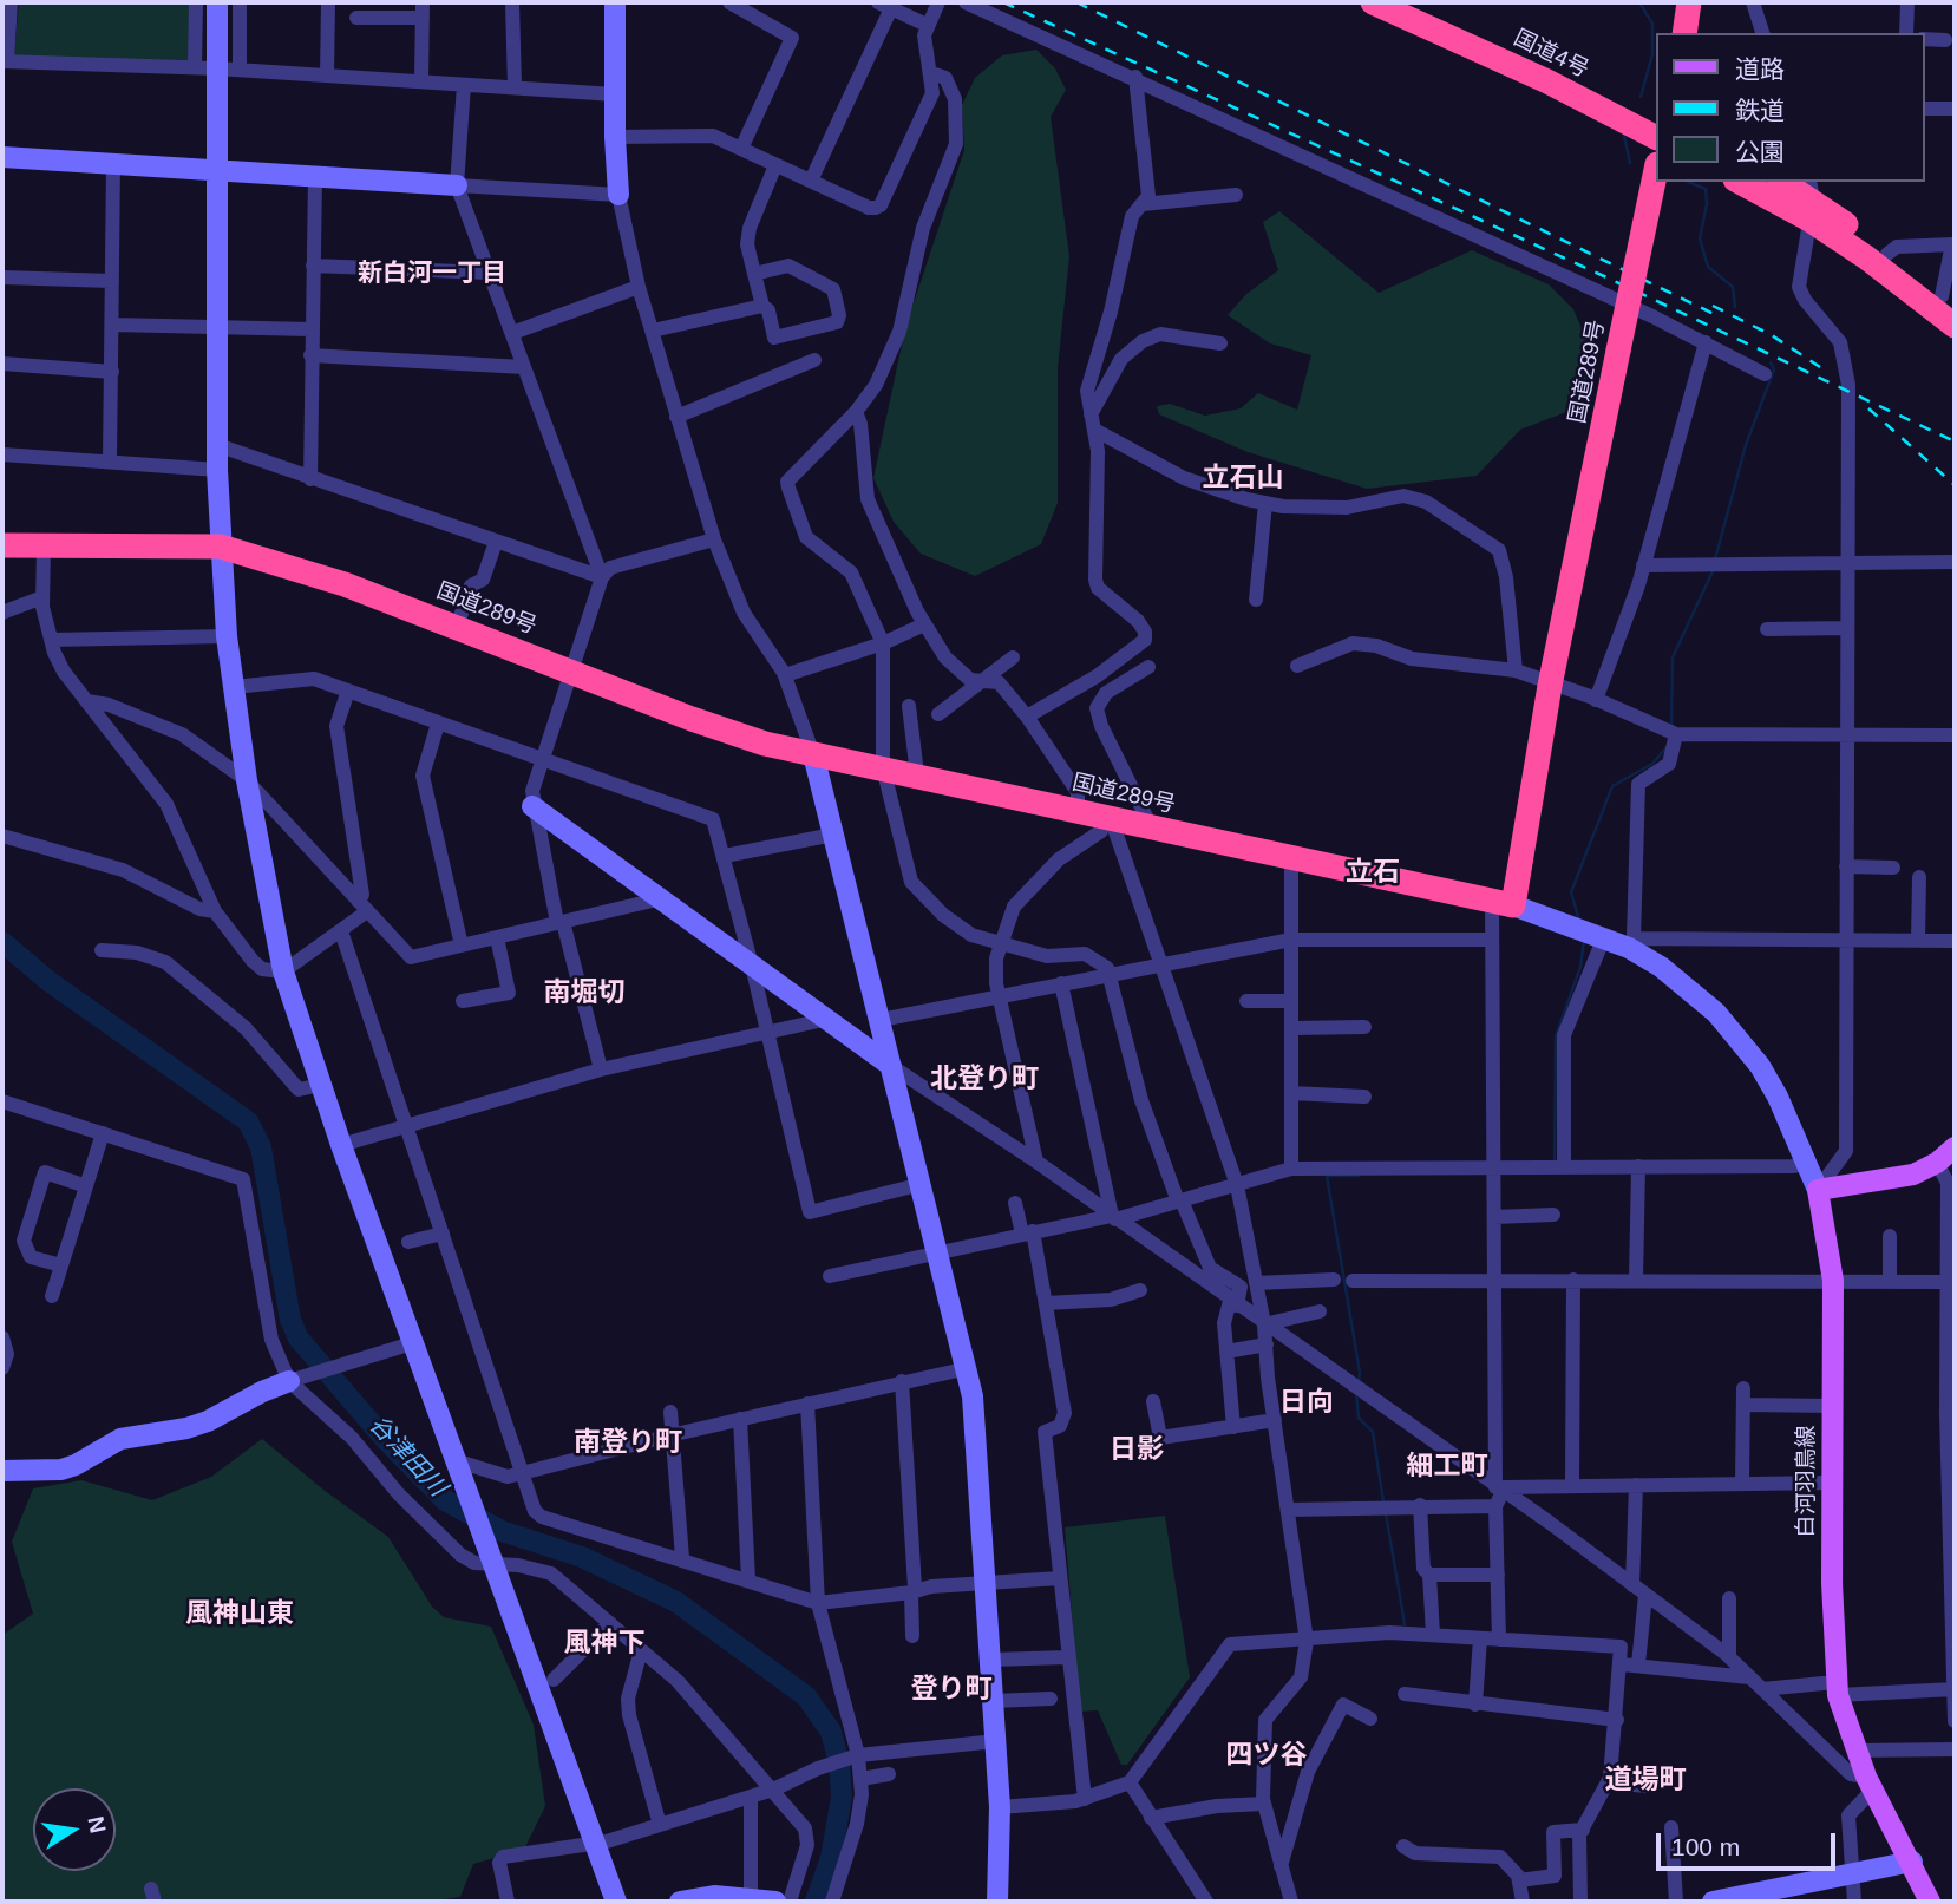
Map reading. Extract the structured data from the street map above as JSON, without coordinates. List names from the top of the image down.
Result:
{
  "streets": {
    "highway": ["国道4号", "国道289号"],
    "main road": ["白河羽鳥線"]
  },
  "districts": [
    "新白河一丁目",
    "立石山",
    "立石",
    "南堀切",
    "北登り町",
    "日向",
    "南登り町",
    "日影",
    "細工町",
    "風神山東",
    "風神下",
    "登り町",
    "四ツ谷",
    "道場町"
  ],
  "water": ["谷津田川"],
  "legend": ["道路", "鉄道", "公園"],
  "scale_bar": "100 m",
  "north": "right"
}
